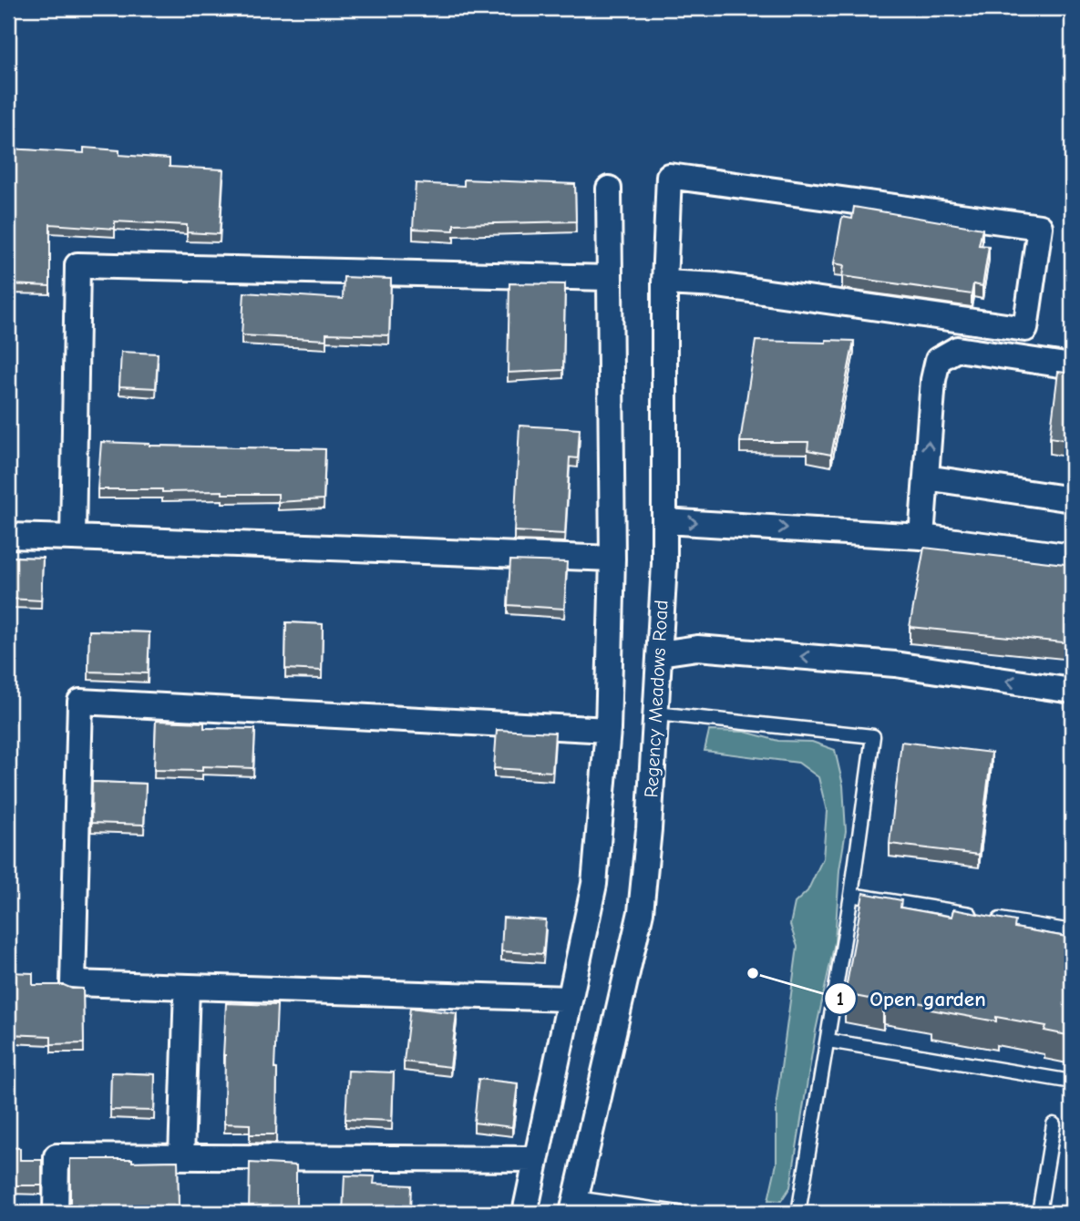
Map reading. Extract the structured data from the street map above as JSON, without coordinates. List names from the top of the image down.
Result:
{
  "streets": {
    "street": ["Regency Meadows Road"]
  },
  "places": ["Open garden"]
}
